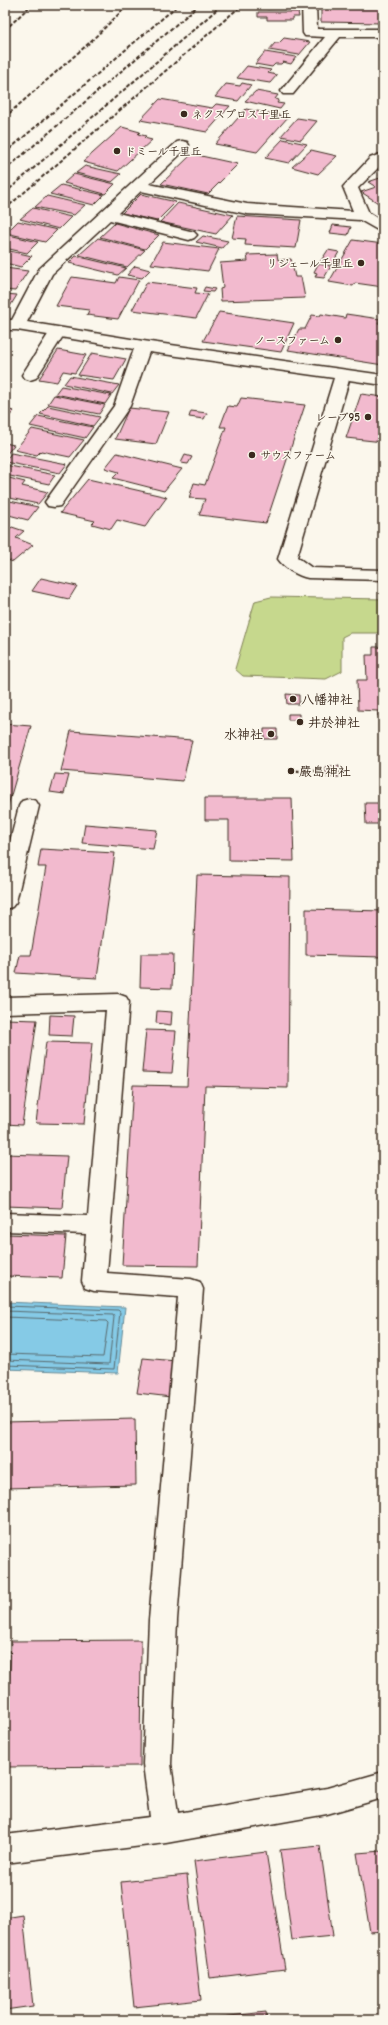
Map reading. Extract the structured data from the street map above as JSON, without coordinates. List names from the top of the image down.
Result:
{
  "places": [
    "ネクスプロス千里丘",
    "ドミール千里丘",
    "リジェール千里丘",
    "ノースファーム",
    "レーブ95",
    "サウスファーム",
    "八幡神社",
    "井於神社",
    "水神社",
    "嚴島神社"
  ]
}
